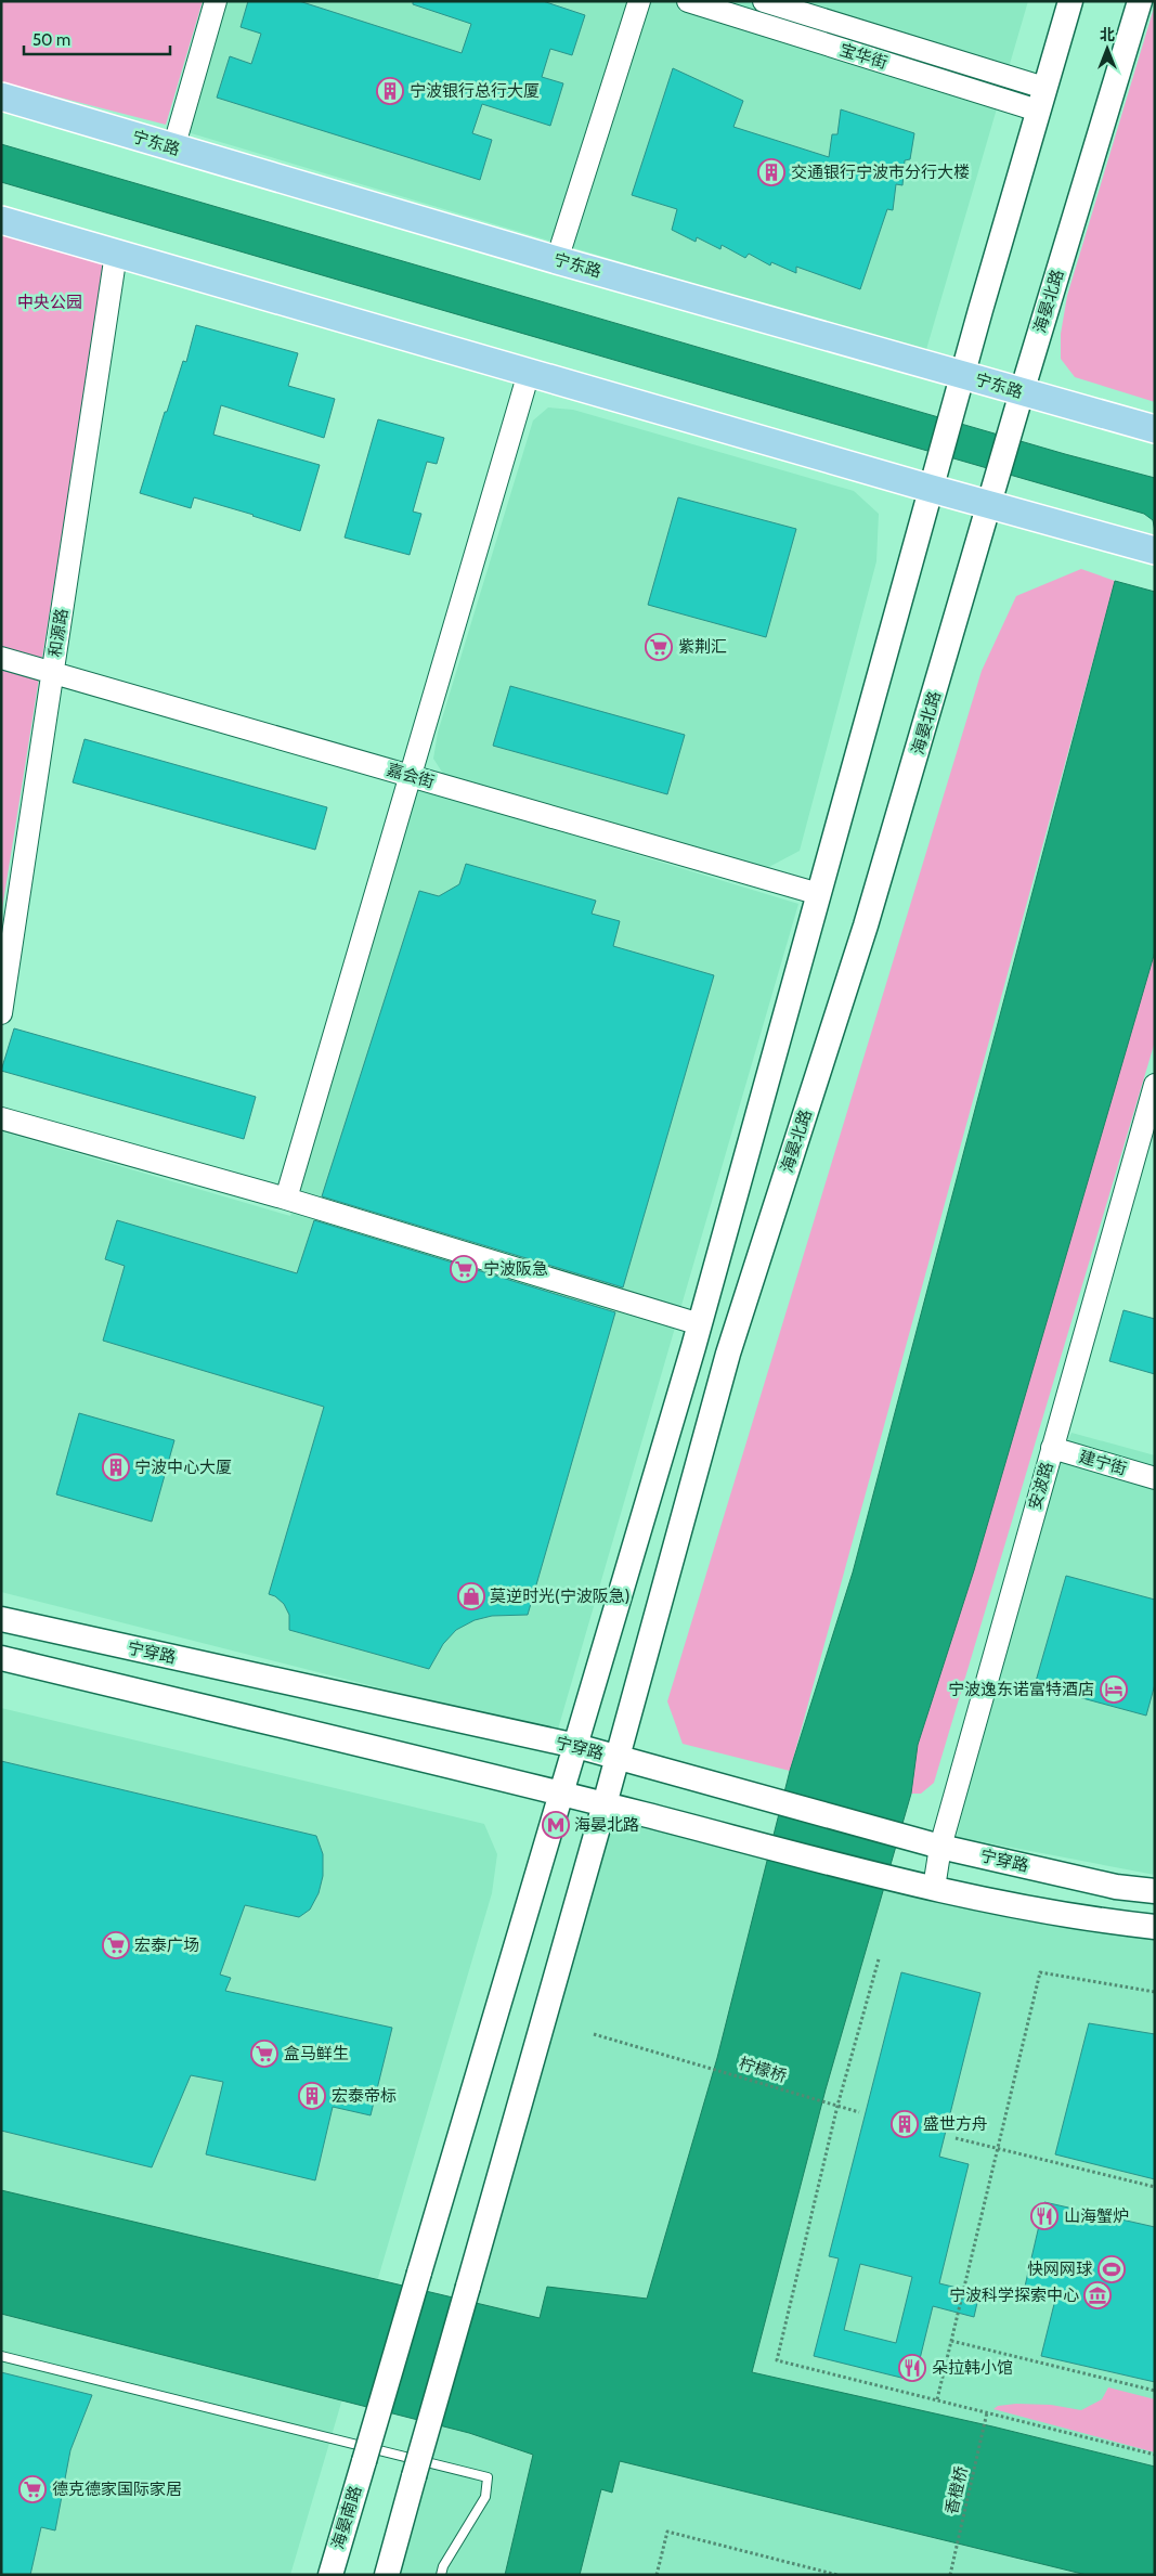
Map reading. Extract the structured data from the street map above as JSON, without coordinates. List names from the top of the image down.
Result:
{
  "streets": {
    "main road": [
      "宁东路",
      "海晏北路",
      "宁穿路",
      "海晏南路"
    ],
    "street": [
      "宝华街",
      "和源路",
      "嘉会街",
      "建宁街",
      "安波路"
    ],
    "path": ["柠檬桥", "香橙桥"]
  },
  "crossings": [
    ["宁东路", "海晏北路"],
    ["海晏北路", "宁穿路"],
    ["和源路", "嘉会街"],
    ["建宁街", "安波路"],
    ["安波路", "宁穿路"]
  ],
  "parks": ["中央公园"],
  "places": {
    "building": [
      "宁波银行总行大厦",
      "交通银行宁波市分行大楼",
      "宁波中心大厦",
      "宏泰帝标",
      "盛世方舟"
    ],
    "supermarket": [
      "紫荆汇",
      "宁波阪急",
      "宏泰广场",
      "盒马鲜生",
      "德克德家国际家居"
    ],
    "shop": ["莫逆时光(宁波阪急)"],
    "hotel": ["宁波逸东诺富特酒店"],
    "metro station": ["海晏北路"],
    "restaurant": ["山海蟹炉", "朵拉韩小馆"],
    "sports": ["快网网球"],
    "museum": ["宁波科学探索中心"]
  },
  "scale_bar": "50 m",
  "north": "top"
}
